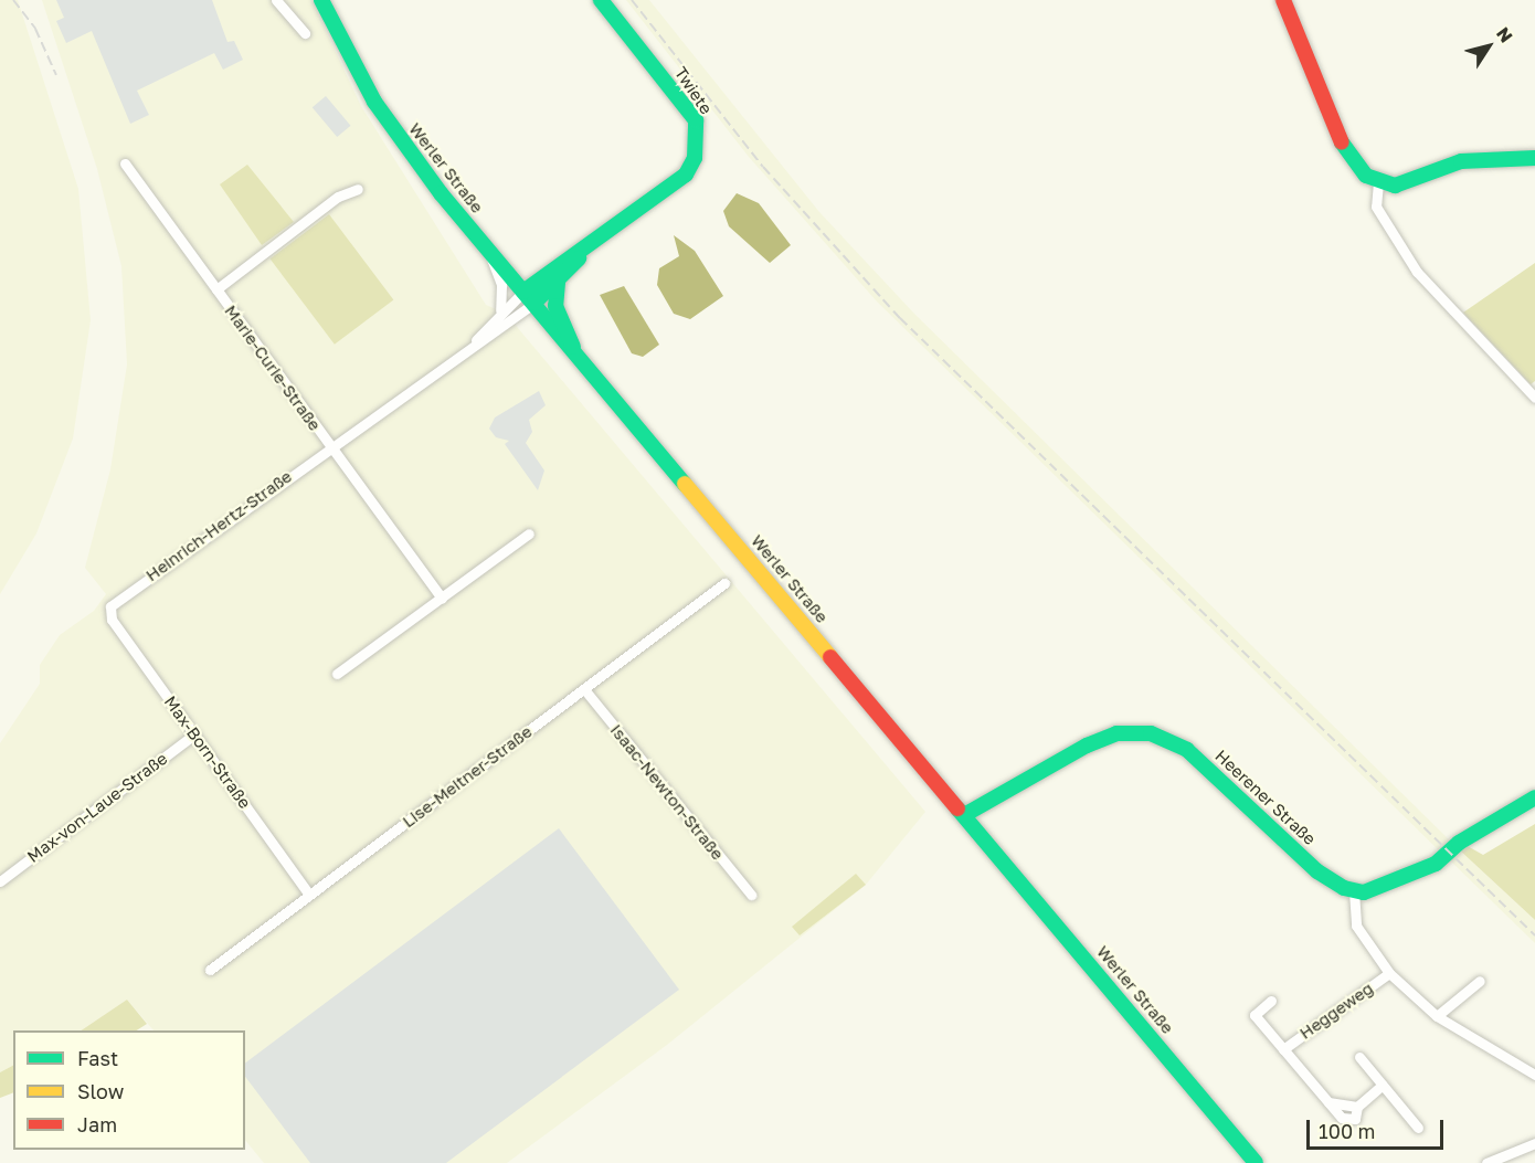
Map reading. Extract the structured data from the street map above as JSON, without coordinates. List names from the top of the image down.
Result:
{
  "streets": {
    "street": [
      "Twiete",
      "Werler Straße",
      "Marie-Curie-Straße",
      "Heinrich-Hertz-Straße",
      "Max-Born-Straße",
      "Lise-Meitner-Straße",
      "Isaac-Newton-Straße",
      "Heerener Straße",
      "Max-von-Laue-Straße",
      "Heggeweg"
    ]
  },
  "crossings": [
    ["Twiete", "Werler Straße"],
    ["Twiete", "Heinrich-Hertz-Straße"],
    ["Werler Straße", "Heinrich-Hertz-Straße"],
    ["Werler Straße", "Heerener Straße"],
    ["Marie-Curie-Straße", "Heinrich-Hertz-Straße"],
    ["Heinrich-Hertz-Straße", "Max-Born-Straße"],
    ["Max-Born-Straße", "Lise-Meitner-Straße"],
    ["Max-Born-Straße", "Max-von-Laue-Straße"],
    ["Lise-Meitner-Straße", "Isaac-Newton-Straße"]
  ],
  "legend": ["Fast", "Slow", "Jam"],
  "scale_bar": "100 m",
  "north": "top right"
}
